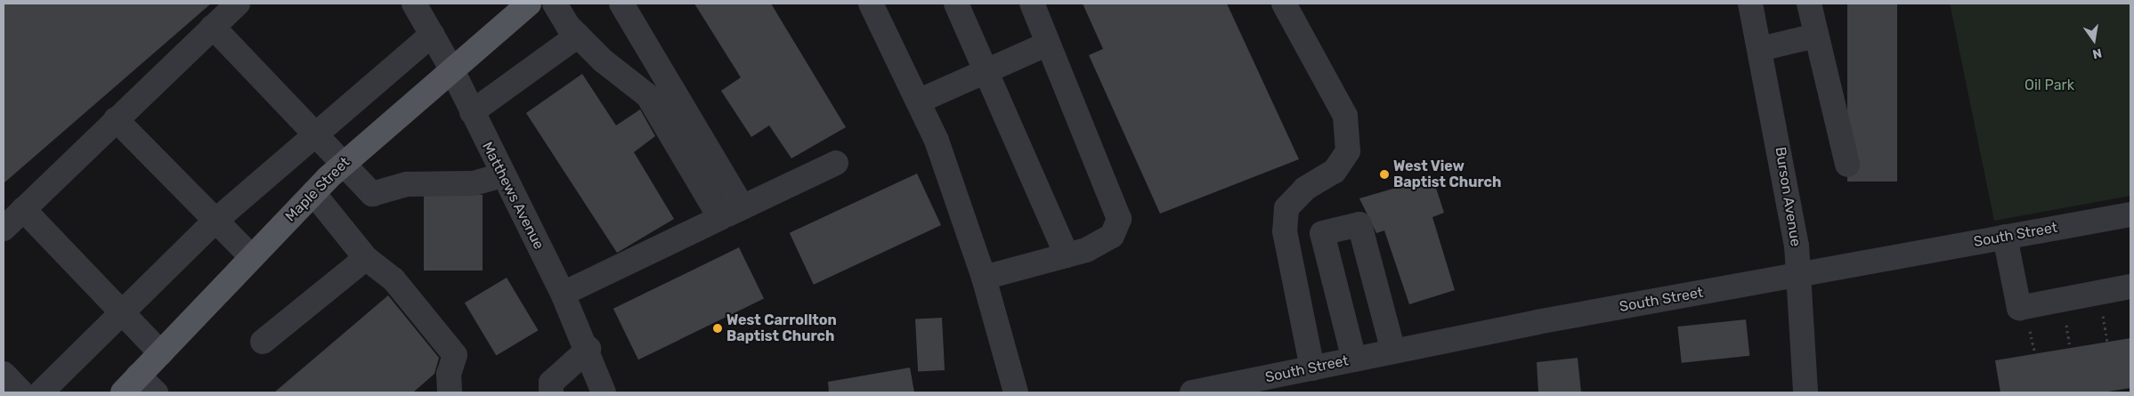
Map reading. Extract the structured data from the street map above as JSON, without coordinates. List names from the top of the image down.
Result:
{
  "streets": {
    "main road": ["Maple Street"],
    "street": ["Matthews Avenue", "Burson Avenue", "South Street"]
  },
  "crossings": [
    ["Maple Street", "Matthews Avenue"],
    ["Burson Avenue", "South Street"]
  ],
  "parks": ["Oil Park"],
  "places": ["West View Baptist Church", "West Carrollton Baptist Church"],
  "north": "bottom"
}
